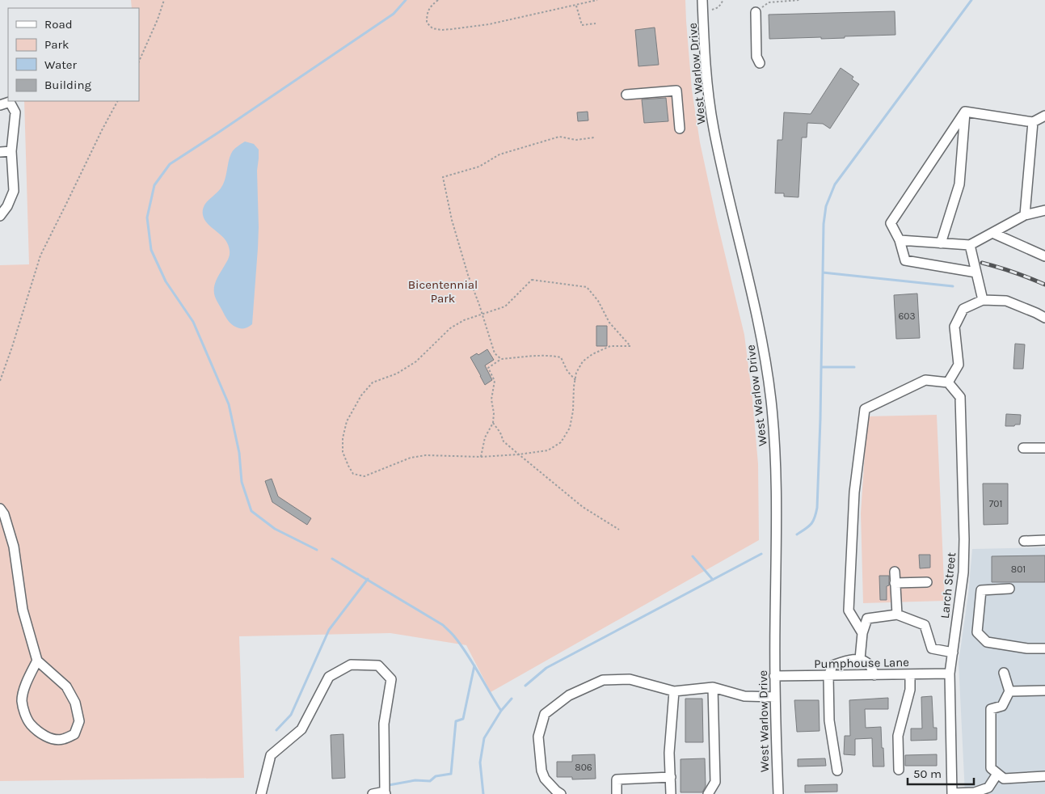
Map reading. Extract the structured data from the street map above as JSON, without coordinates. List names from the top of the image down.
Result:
{
  "streets": {
    "street": ["West Warlow Drive", "Larch Street", "Pumphouse Lane"]
  },
  "crossings": [
    ["West Warlow Drive", "Pumphouse Lane"],
    ["Larch Street", "Pumphouse Lane"]
  ],
  "parks": ["Bicentennial Park"],
  "house_numbers": [
    "603",
    "701",
    "801",
    "806"
  ],
  "legend": [
    "Road",
    "Park",
    "Water",
    "Building"
  ],
  "scale_bar": "50 m"
}
